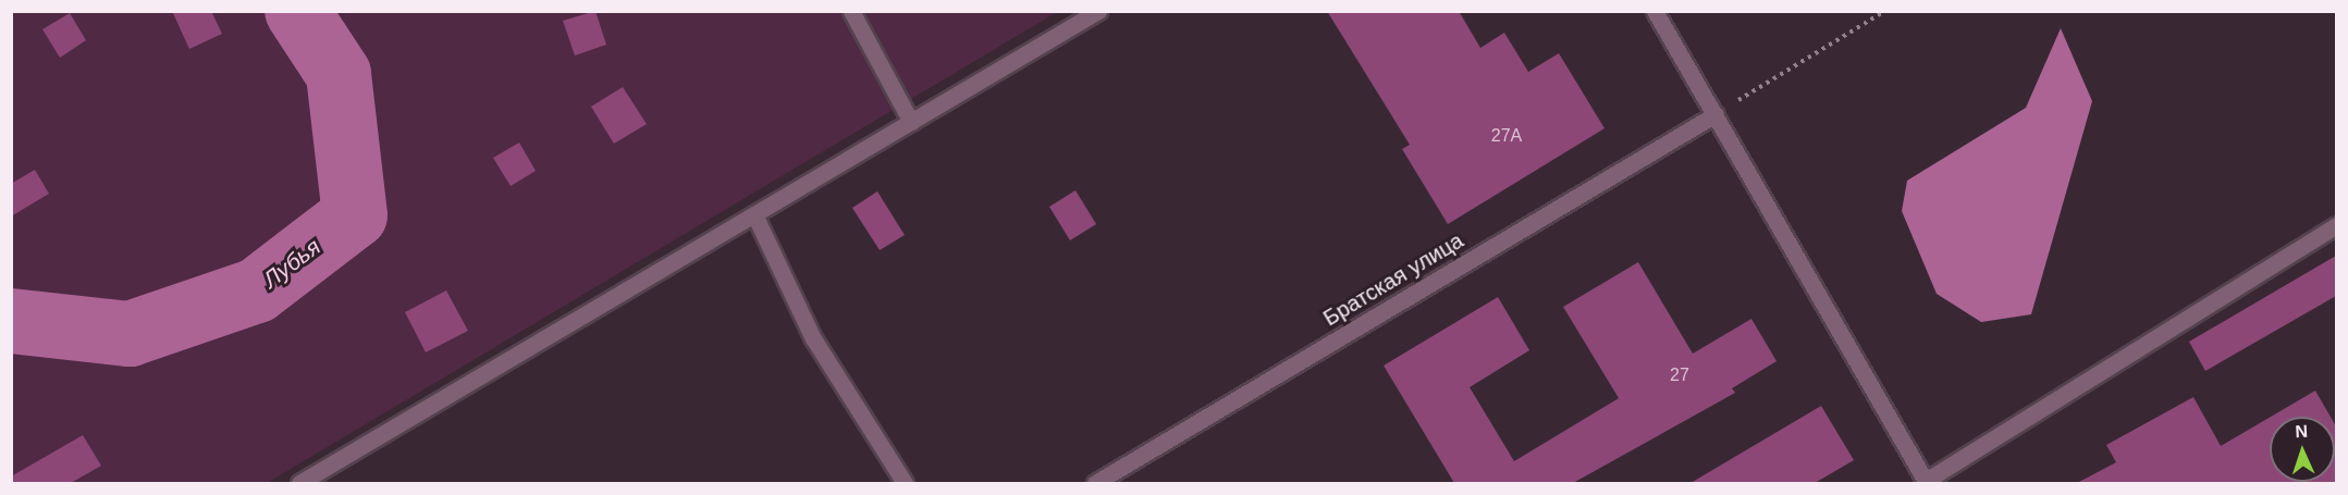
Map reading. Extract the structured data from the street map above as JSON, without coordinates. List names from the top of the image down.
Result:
{
  "streets": {
    "street": ["Братская улица"]
  },
  "water": ["Лубья"],
  "house_numbers": ["27А", "27"],
  "north": "top"
}
